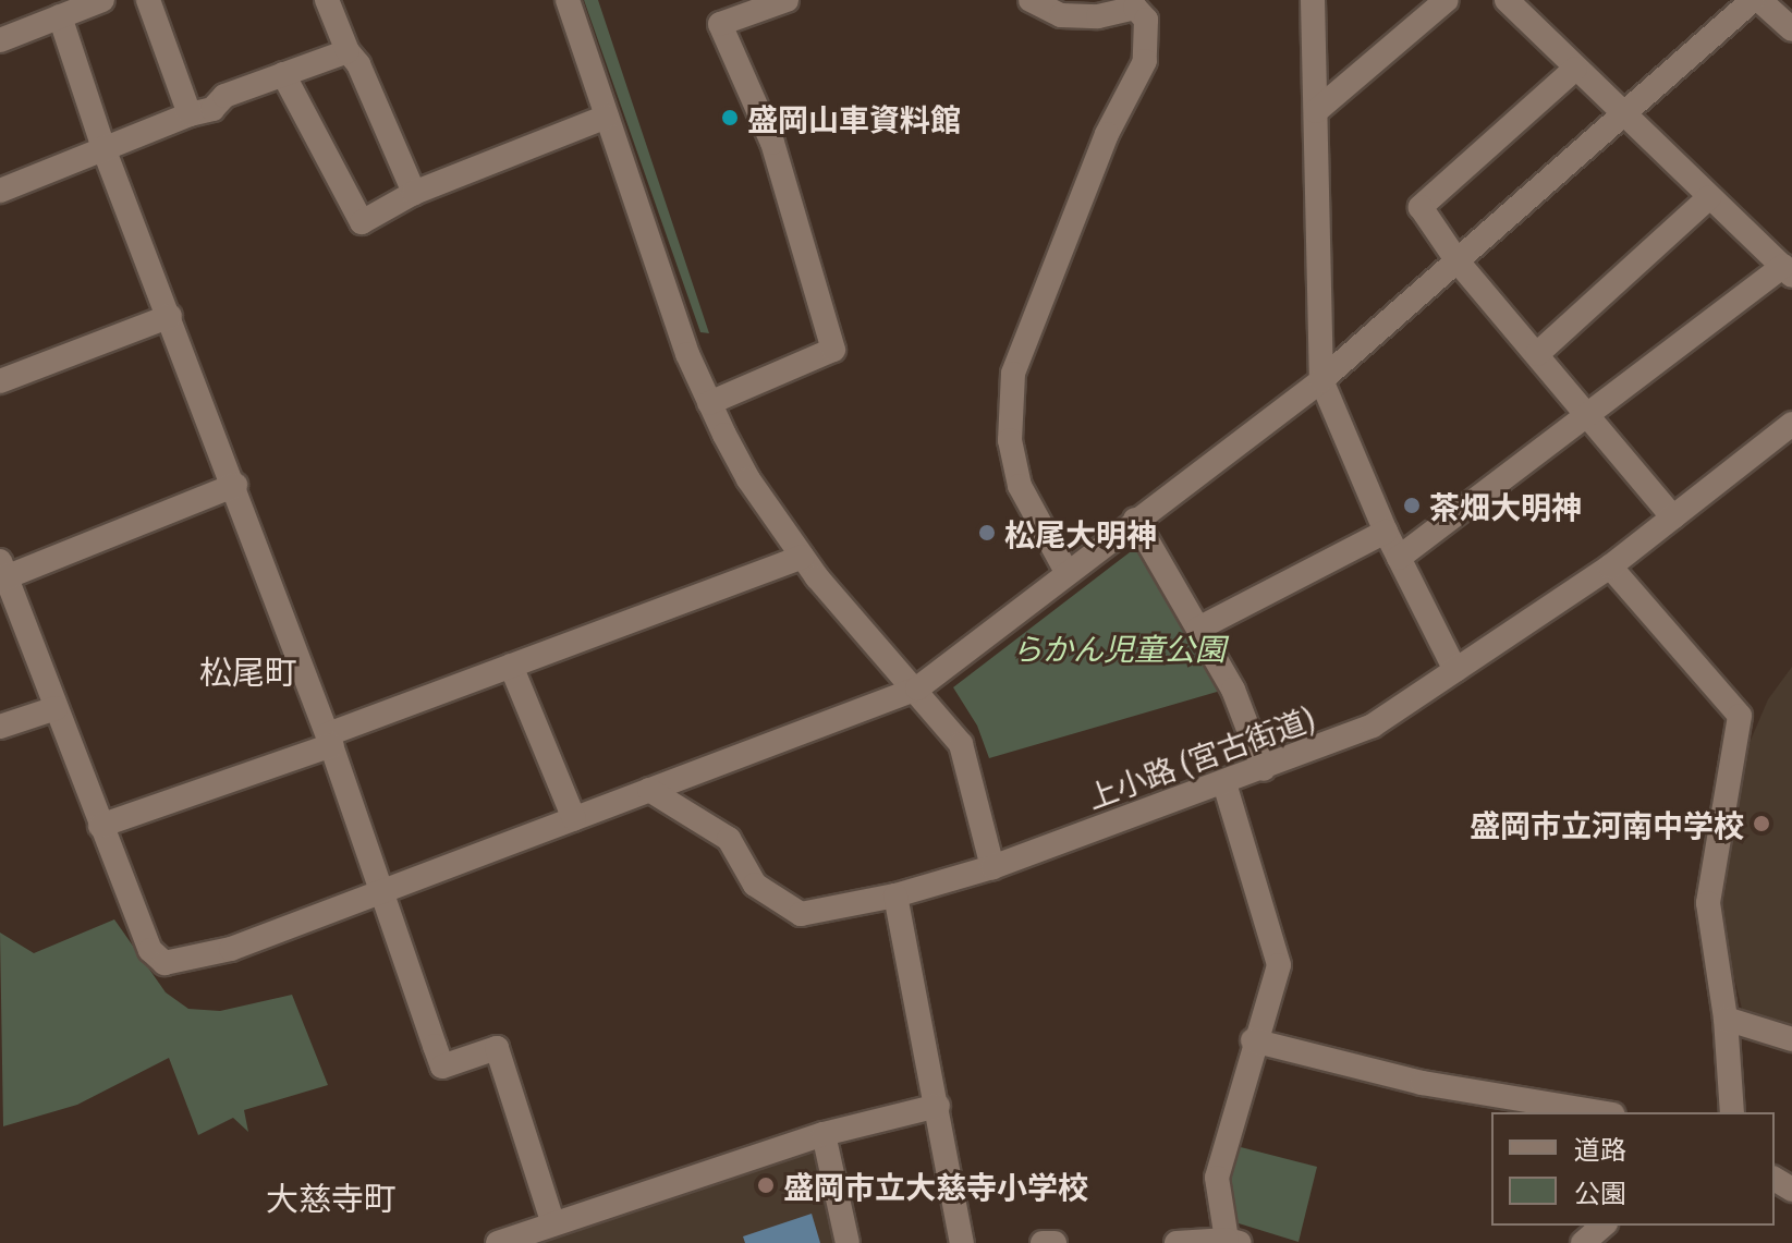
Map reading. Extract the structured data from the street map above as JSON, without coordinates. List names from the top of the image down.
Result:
{
  "streets": {
    "street": ["上小路 (宮古街道)"]
  },
  "districts": ["松尾町", "大慈寺町"],
  "parks": ["らかん児童公園"],
  "places": [
    "盛岡山車資料館",
    "茶畑大明神",
    "松尾大明神",
    "盛岡市立河南中学校",
    "盛岡市立大慈寺小学校"
  ],
  "legend": ["道路", "公園"]
}
